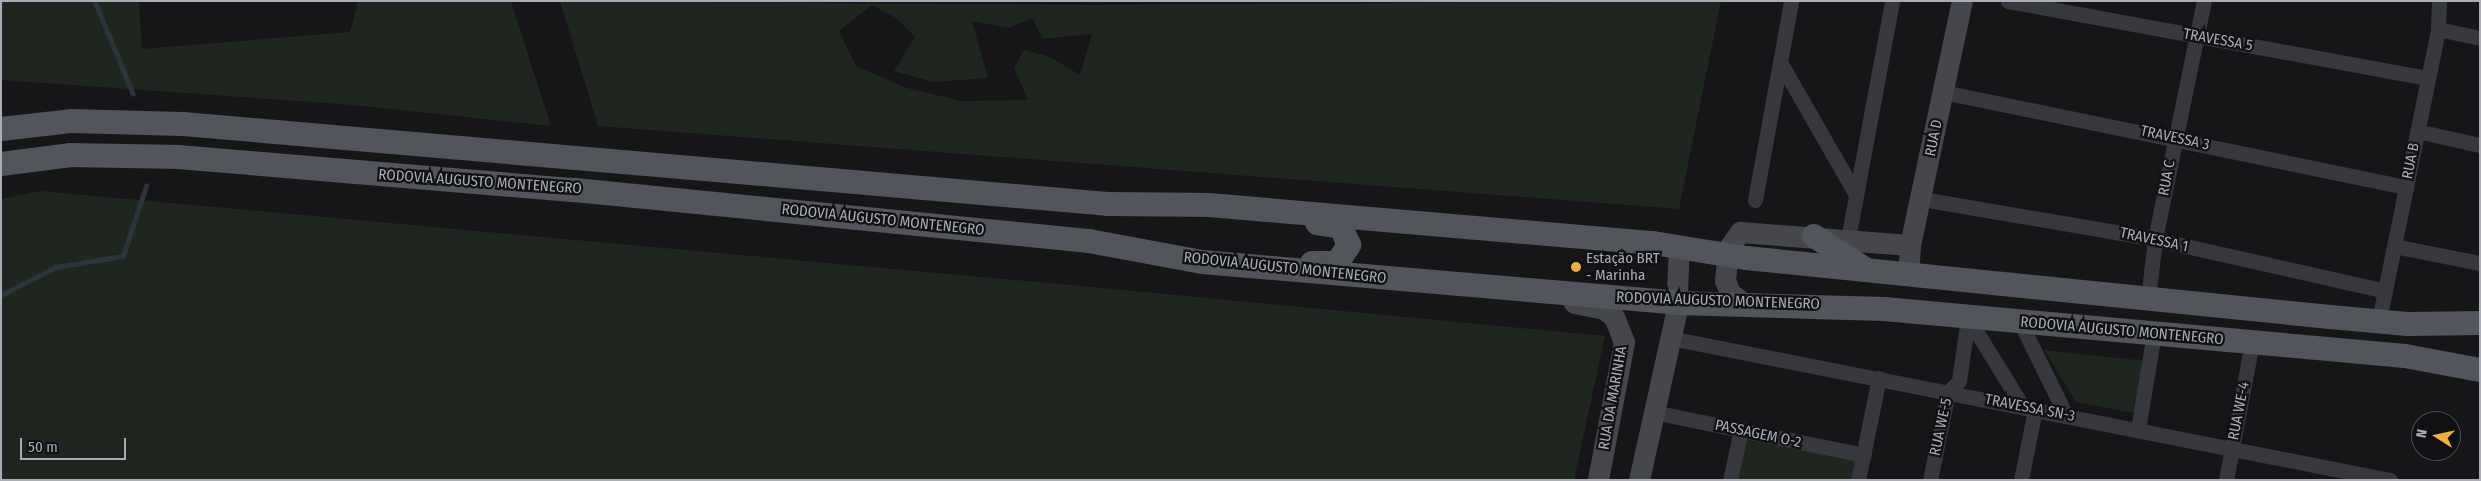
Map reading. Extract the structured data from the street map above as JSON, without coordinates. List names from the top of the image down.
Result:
{
  "streets": {
    "main road": ["RUA D", "RODOVIA AUGUSTO MONTENEGRO", "RUA DA MARINHA"],
    "street": [
      "TRAVESSA 5",
      "TRAVESSA 3",
      "RUA B",
      "RUA C",
      "TRAVESSA 1",
      "TRAVESSA SN-3",
      "RUA WE-4",
      "RUA WE-5",
      "PASSAGEM O-2"
    ]
  },
  "crossings": [
    ["TRAVESSA 5", "RUA B"],
    ["TRAVESSA 5", "RUA C"],
    ["RUA D", "TRAVESSA 3"],
    ["RUA D", "RODOVIA AUGUSTO MONTENEGRO"],
    ["RUA D", "TRAVESSA 1"],
    ["TRAVESSA 3", "RUA B"],
    ["TRAVESSA 3", "RUA C"],
    ["RUA B", "RODOVIA AUGUSTO MONTENEGRO"],
    ["RUA B", "TRAVESSA 1"],
    ["RUA C", "RODOVIA AUGUSTO MONTENEGRO"],
    ["RUA C", "TRAVESSA 1"],
    ["RODOVIA AUGUSTO MONTENEGRO", "RUA DA MARINHA"],
    ["RODOVIA AUGUSTO MONTENEGRO", "RUA WE-4"],
    ["RODOVIA AUGUSTO MONTENEGRO", "RUA WE-5"],
    ["TRAVESSA SN-3", "RUA WE-4"],
    ["TRAVESSA SN-3", "RUA WE-5"]
  ],
  "places": ["Estação BRT - Marinha"],
  "scale_bar": "50 m",
  "north": "left"
}
